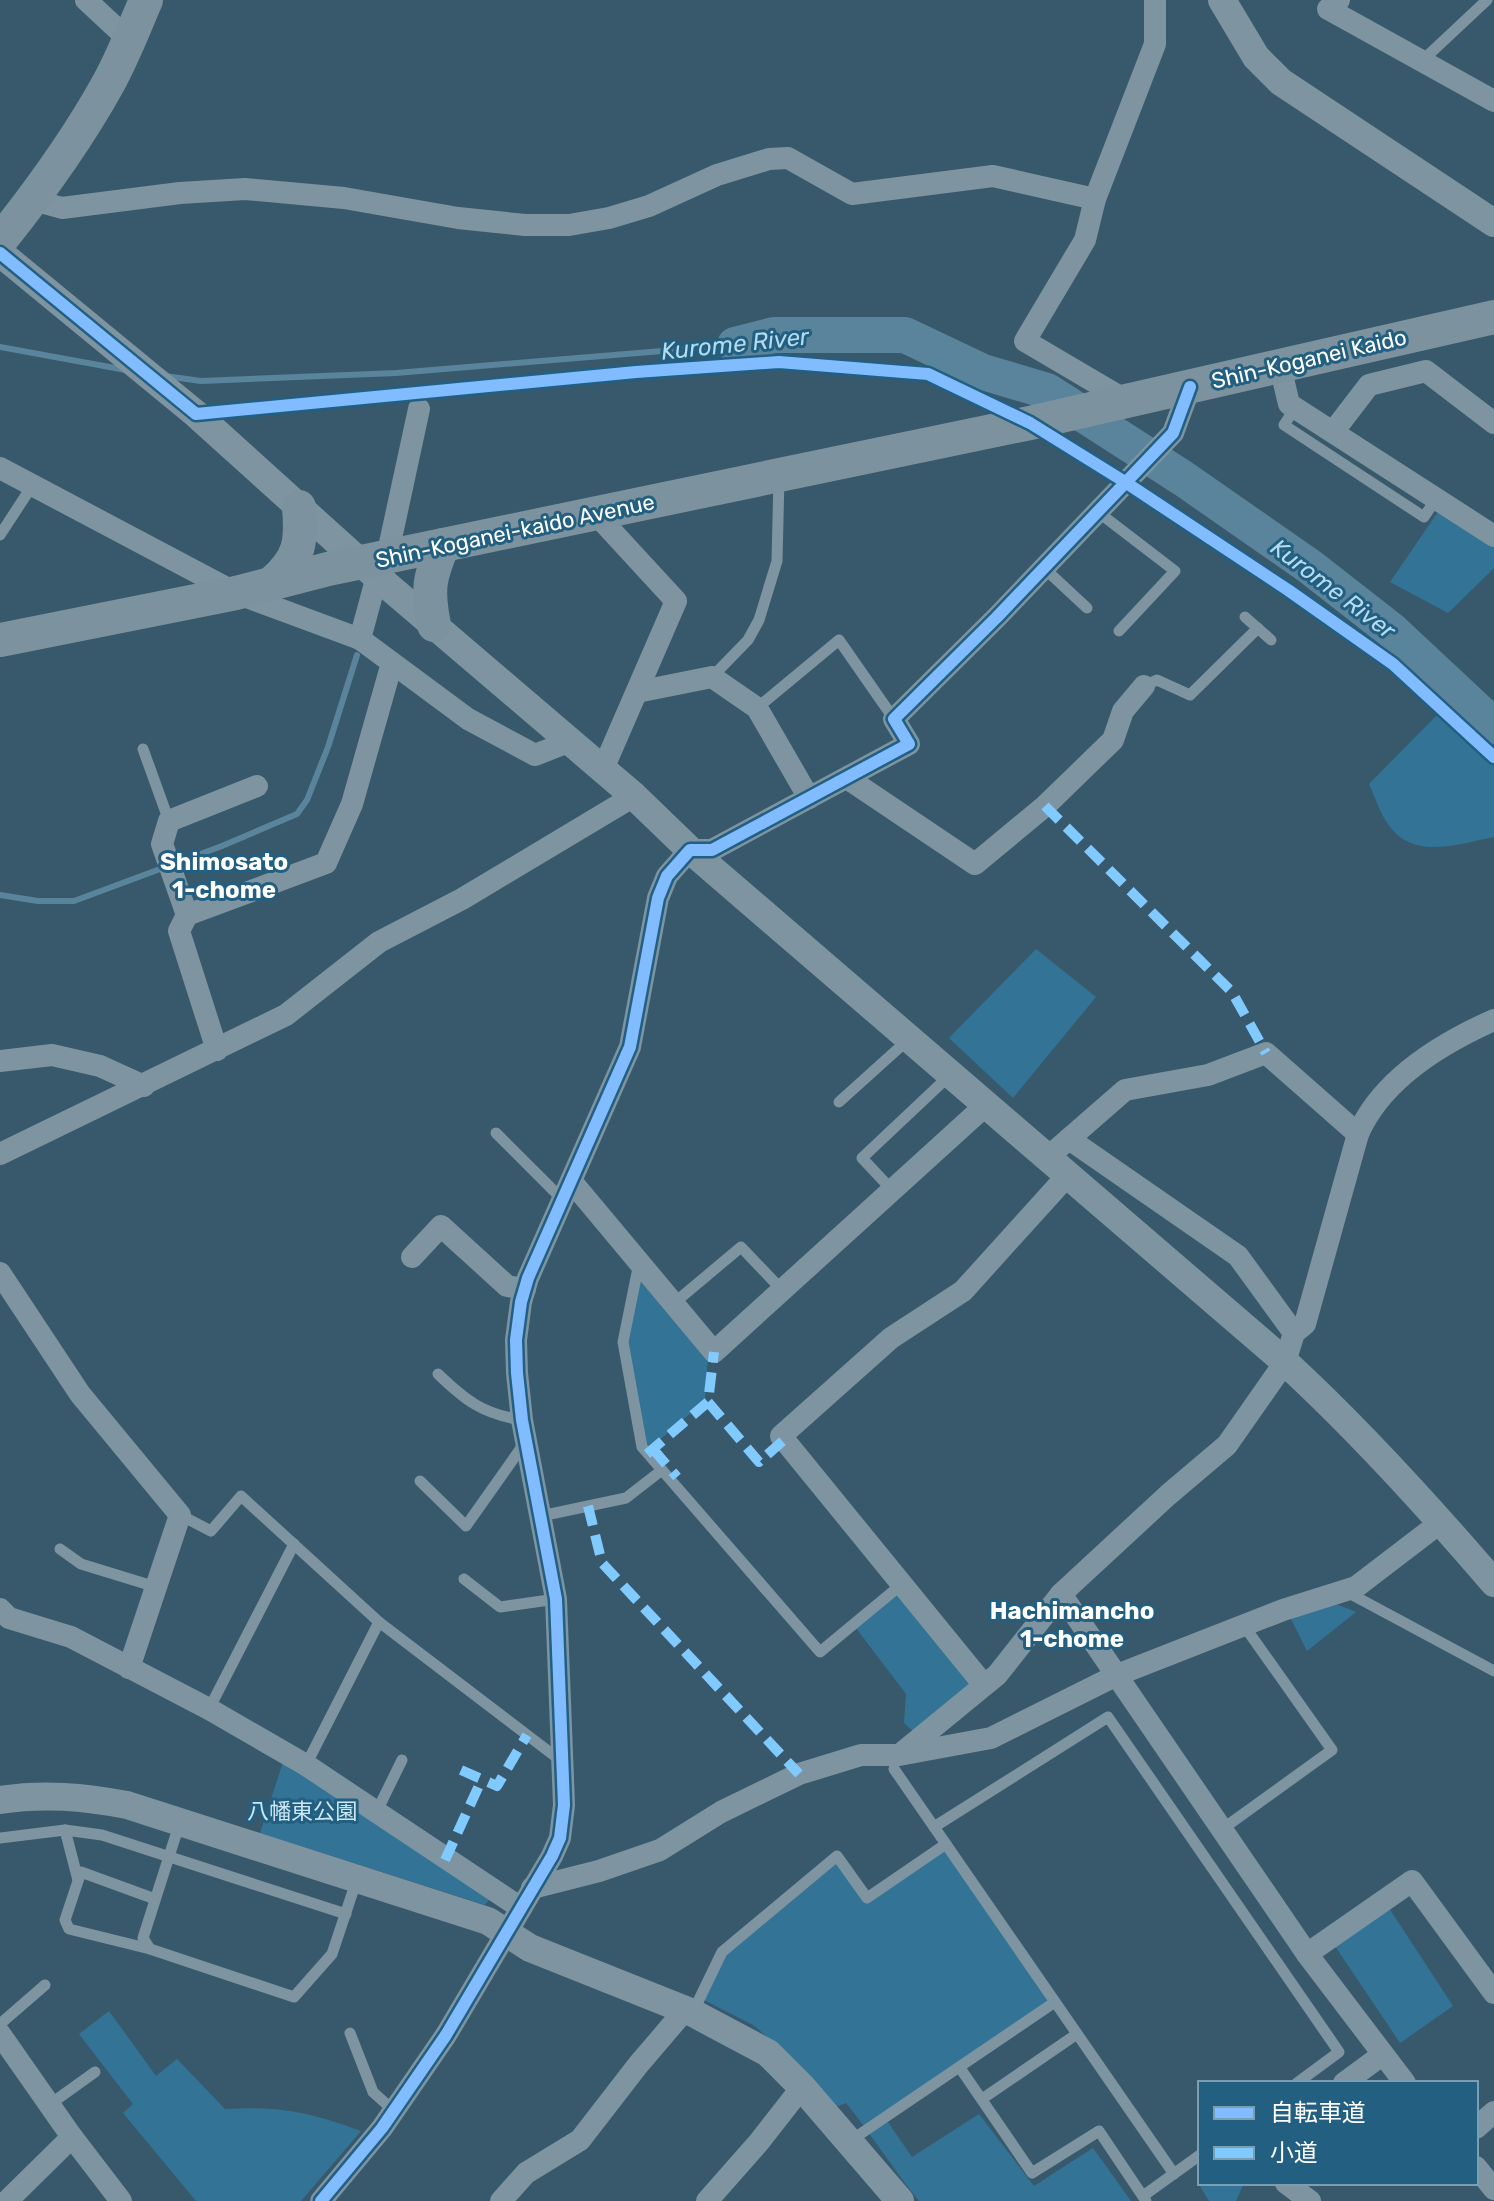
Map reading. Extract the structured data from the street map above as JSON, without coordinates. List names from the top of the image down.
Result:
{
  "streets": {
    "main road": ["Shin-Koganei Kaido", "Shin-Koganei-kaido Avenue"]
  },
  "crossings": [
    ["Shin-Koganei Kaido", "Shin-Koganei-kaido Avenue"]
  ],
  "districts": ["Shimosato 1-chome", "Hachimancho 1-chome"],
  "water": ["Kurome River"],
  "parks": ["八幡東公園"],
  "legend": ["自転車道", "小道"]
}
